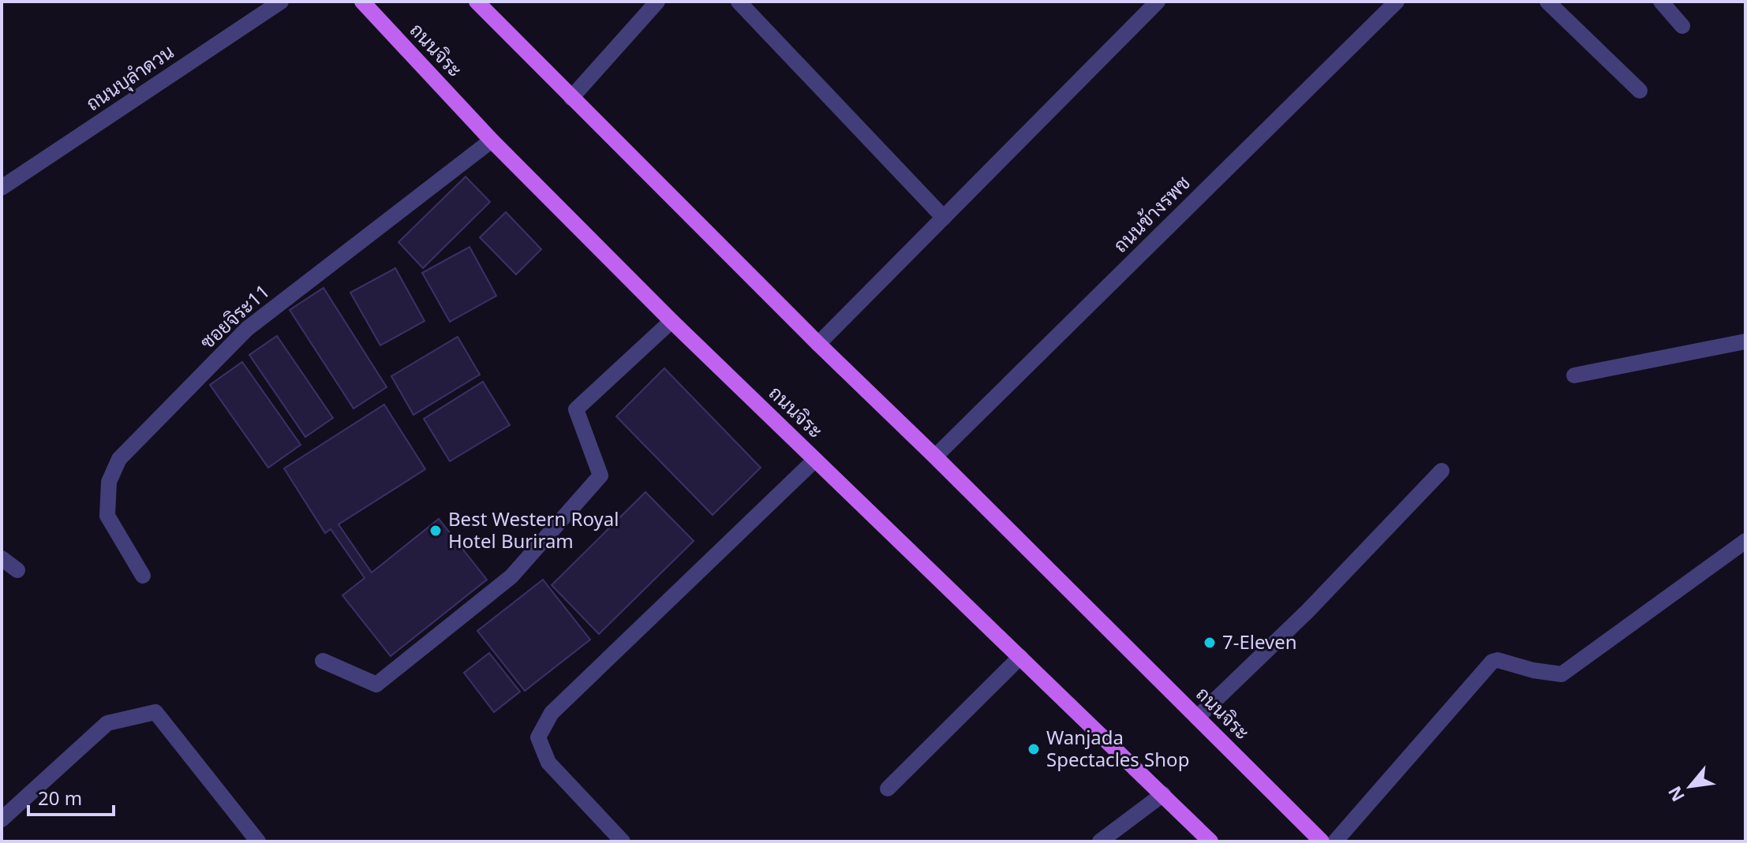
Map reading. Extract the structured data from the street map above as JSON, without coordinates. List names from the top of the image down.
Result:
{
  "streets": {
    "main road": ["ถนนจิระ"],
    "street": ["ถนนบุลำดวน", "ถนนข้างรพช", "ซอยจิระ11"]
  },
  "crossings": [
    ["ถนนจิระ", "ถนนข้างรพช"],
    ["ถนนจิระ", "ซอยจิระ11"]
  ],
  "places": ["Best Western Royal Hotel Buriram", "7-Eleven", "Wanjada Spectacles Shop"],
  "scale_bar": "20 m",
  "north": "bottom left"
}
